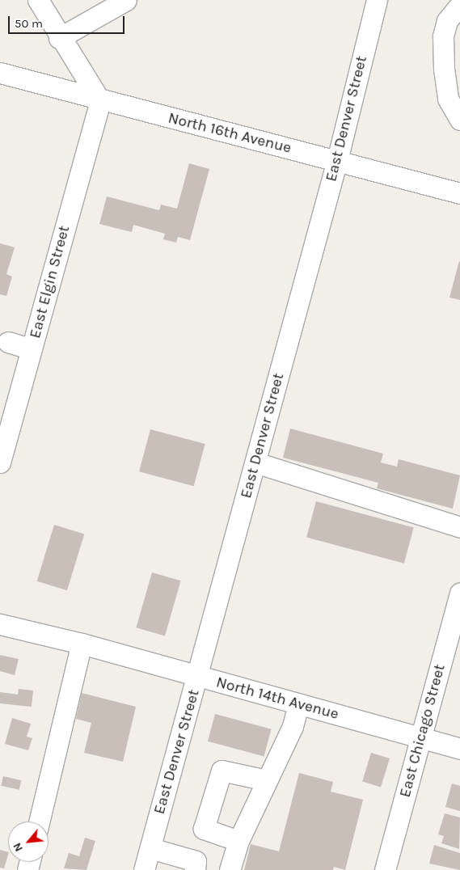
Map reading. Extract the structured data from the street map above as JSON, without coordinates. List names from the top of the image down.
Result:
{
  "streets": {
    "street": [
      "East Denver Street",
      "North 16th Avenue",
      "East Elgin Street",
      "North 14th Avenue",
      "East Chicago Street"
    ]
  },
  "crossings": [
    ["East Denver Street", "North 16th Avenue"],
    ["East Denver Street", "North 14th Avenue"],
    ["North 16th Avenue", "East Elgin Street"],
    ["North 14th Avenue", "East Chicago Street"]
  ],
  "scale_bar": "50 m",
  "north": "bottom left"
}
